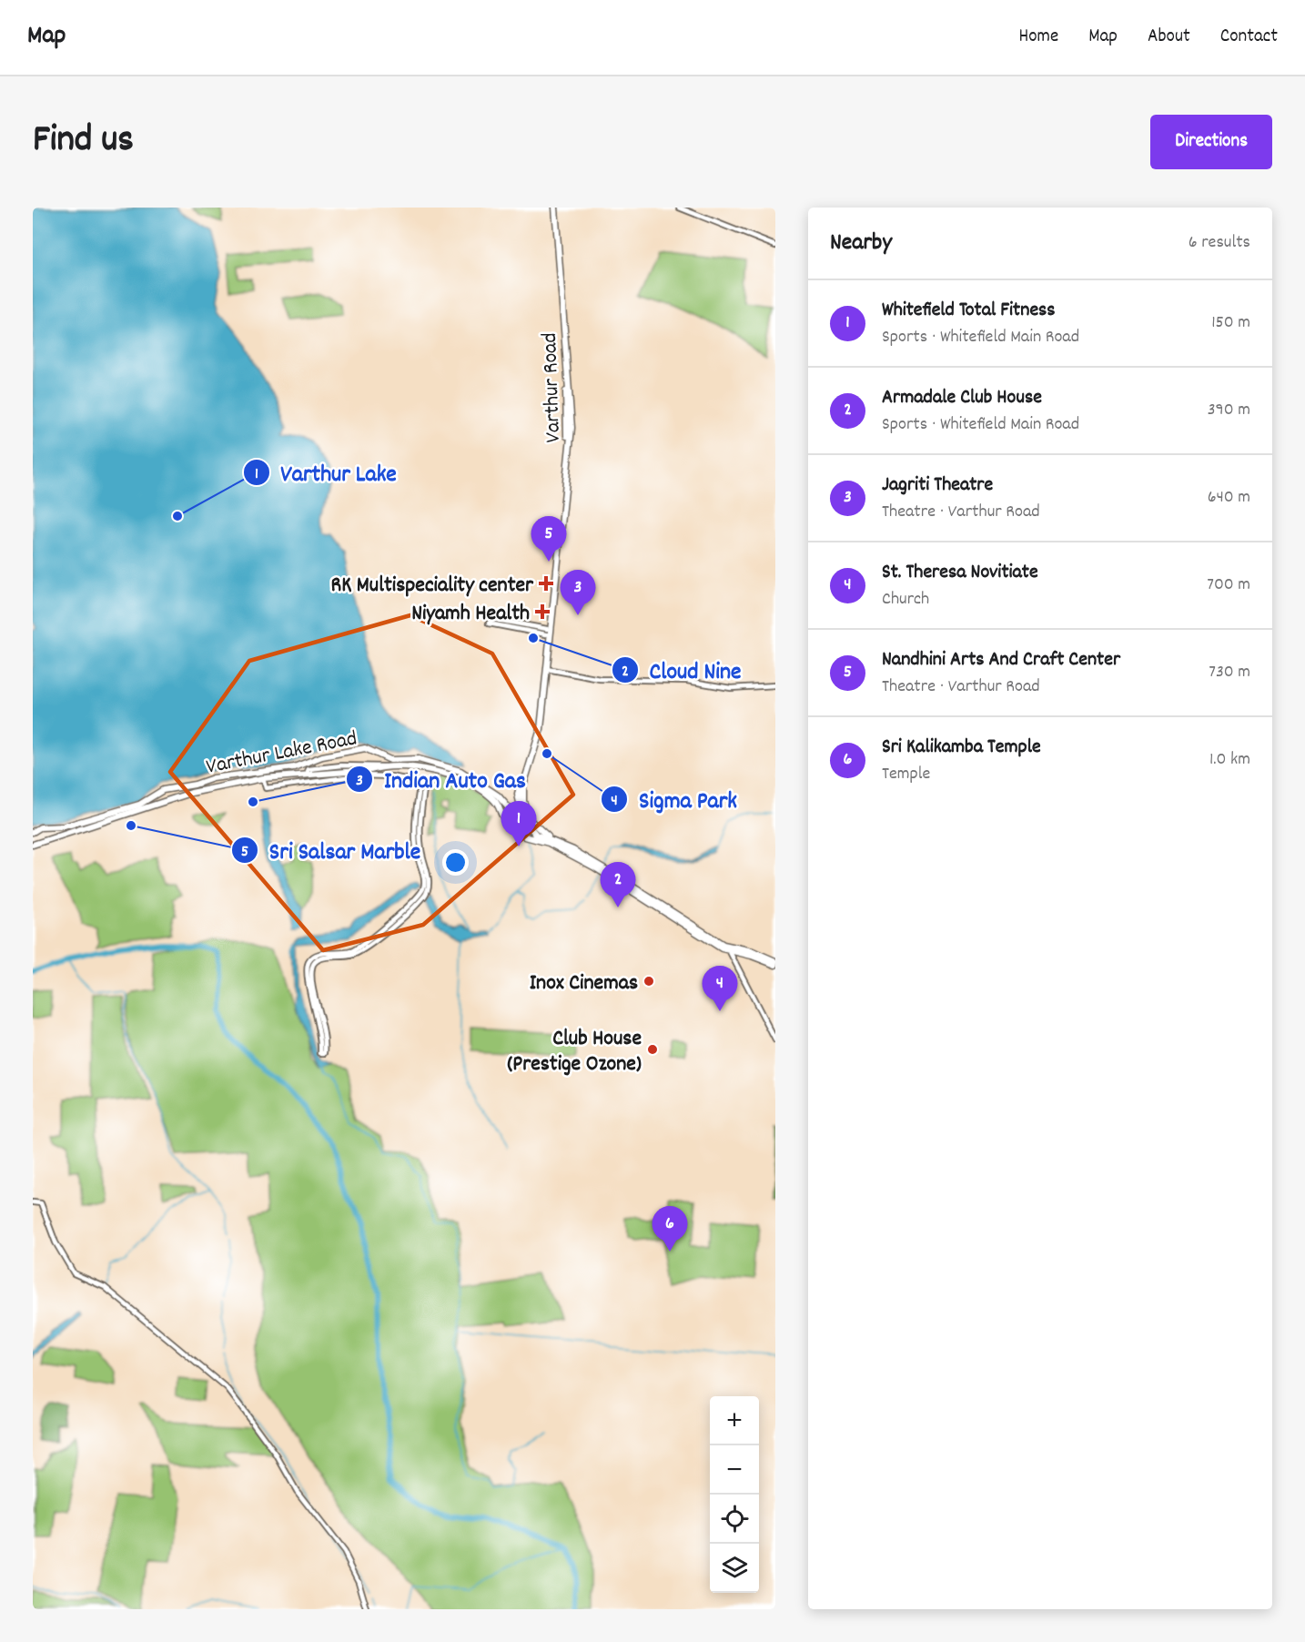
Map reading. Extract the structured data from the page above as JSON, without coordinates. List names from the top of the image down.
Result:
{
  "streets": {
    "main road": ["Varthur Road", "Varthur Lake Road"]
  },
  "crossings": [
    ["Varthur Road", "Varthur Lake Road"]
  ],
  "places": {
    "other": [
      "Varthur Lake",
      "Cloud Nine",
      "Sigma Park",
      "Indian Auto Gas",
      "Sri Salsar Marble",
      "Inox Cinemas",
      "Club House (Prestige Ozone)"
    ],
    "health": ["RK Multispeciality center", "Niyamh Health"]
  },
  "page": {
    "header": "Map",
    "nav": [
      "Home",
      "Map",
      "About",
      "Contact"
    ],
    "title": "Find us",
    "buttons": "Directions",
    "heading": ["Nearby", "6 results"],
    "list": [
      {
        "mark": "1",
        "name": "Whitefield Total Fitness",
        "note": "Sports · Whitefield Main Road",
        "value": "150 m"
      },
      {
        "mark": "2",
        "name": "Armadale Club House",
        "note": "Sports · Whitefield Main Road",
        "value": "390 m"
      },
      {
        "mark": "3",
        "name": "Jagriti Theatre",
        "note": "Theatre · Varthur Road",
        "value": "640 m"
      },
      {
        "mark": "4",
        "name": "St. Theresa Novitiate",
        "note": "Church",
        "value": "700 m"
      },
      {
        "mark": "5",
        "name": "Nandhini Arts And Craft Center",
        "note": "Theatre · Varthur Road",
        "value": "730 m"
      },
      {
        "mark": "6",
        "name": "Sri Kalikamba Temple",
        "note": "Temple",
        "value": "1.0 km"
      }
    ],
    "pins": [
      "5",
      "3",
      "1",
      "2",
      "4",
      "6"
    ],
    "map_buttons": ["+", "−"]
  }
}
